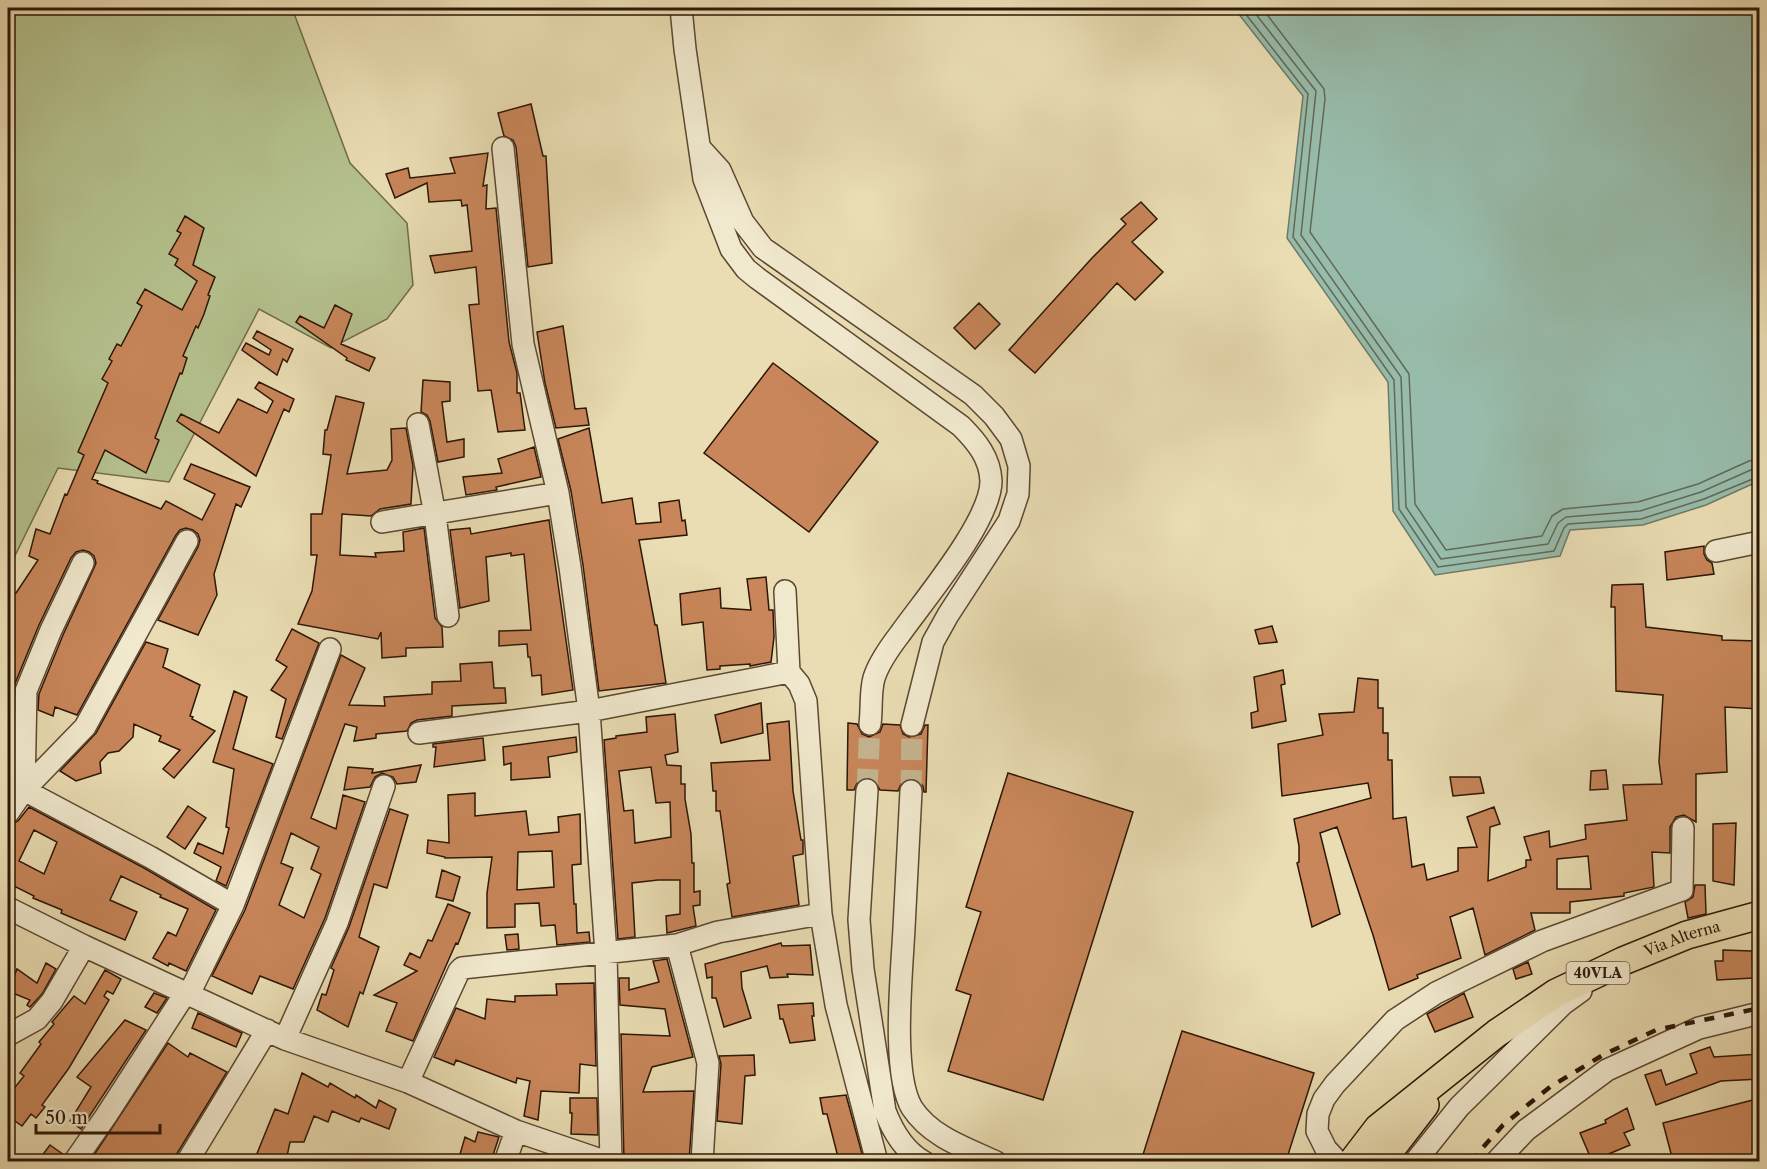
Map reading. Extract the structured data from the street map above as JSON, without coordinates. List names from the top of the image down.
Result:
{
  "streets": {
    "main road": ["Via Alterna", "40VLA"]
  },
  "scale_bar": "50 m"
}
